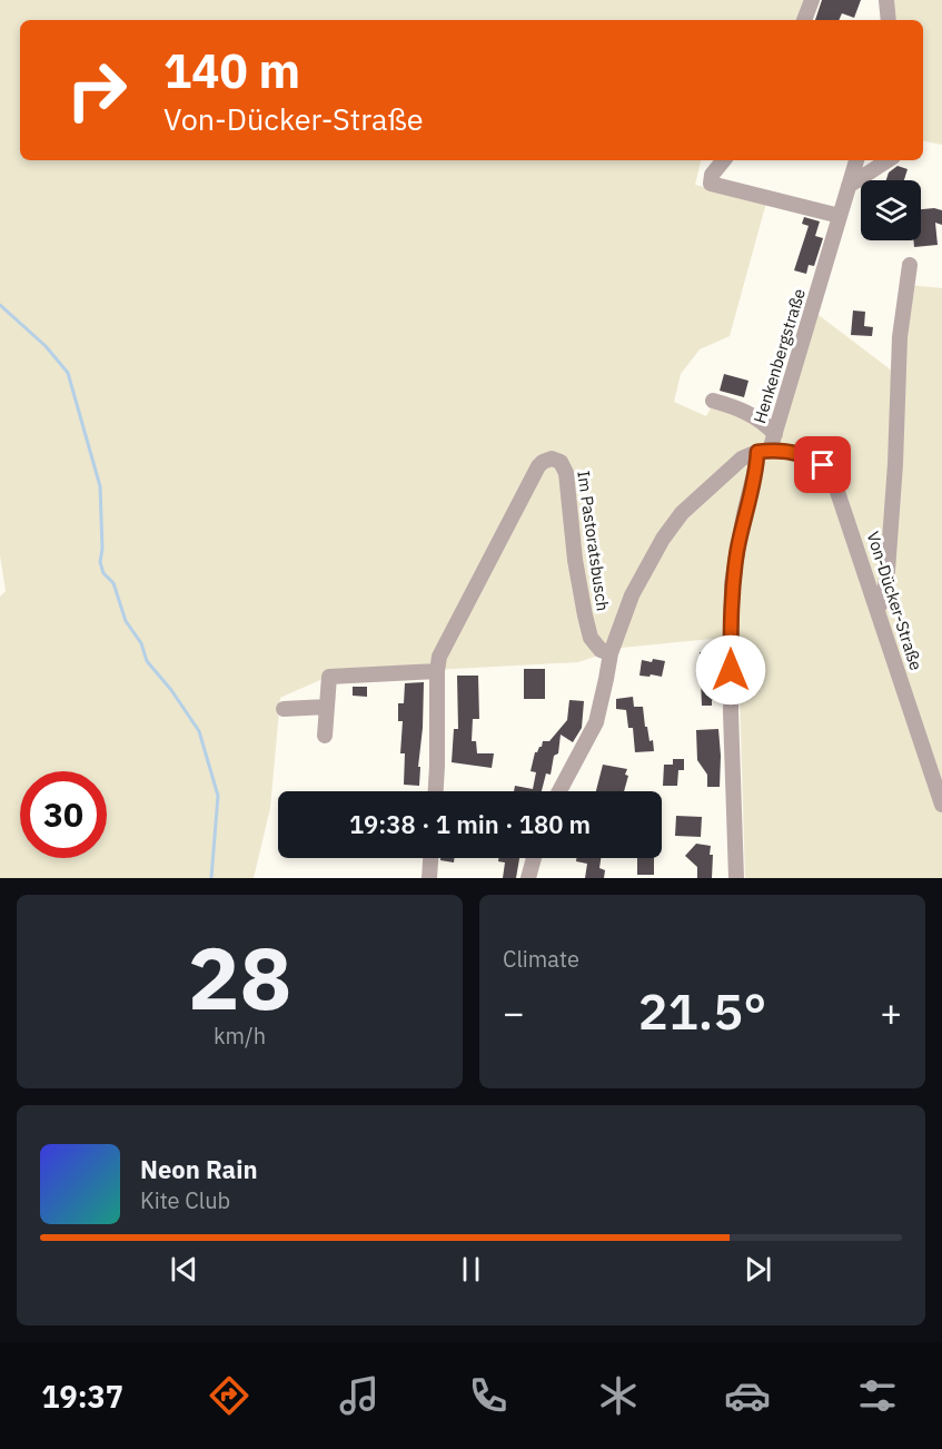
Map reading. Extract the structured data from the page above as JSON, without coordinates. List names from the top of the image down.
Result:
{
  "streets": {
    "street": ["Henkenbergstraße", "Im Pastoratsbusch", "Von-Dücker-Straße"]
  },
  "crossings": [
    ["Henkenbergstraße", "Im Pastoratsbusch"],
    ["Henkenbergstraße", "Von-Dücker-Straße"],
    ["Im Pastoratsbusch", "Von-Dücker-Straße"]
  ],
  "page": {
    "turn": ["140 m", "Von-Dücker-Straße"],
    "limit": "30",
    "trip": "19:38 · 1 min · 180 m",
    "tile": [
      ["28", "km/h"],
      "Climate"
    ],
    "heat": ["−", "21.5°", "+"],
    "song": ["Neon Rain", "Kite Club"],
    "tabs": "19:37"
  }
}
